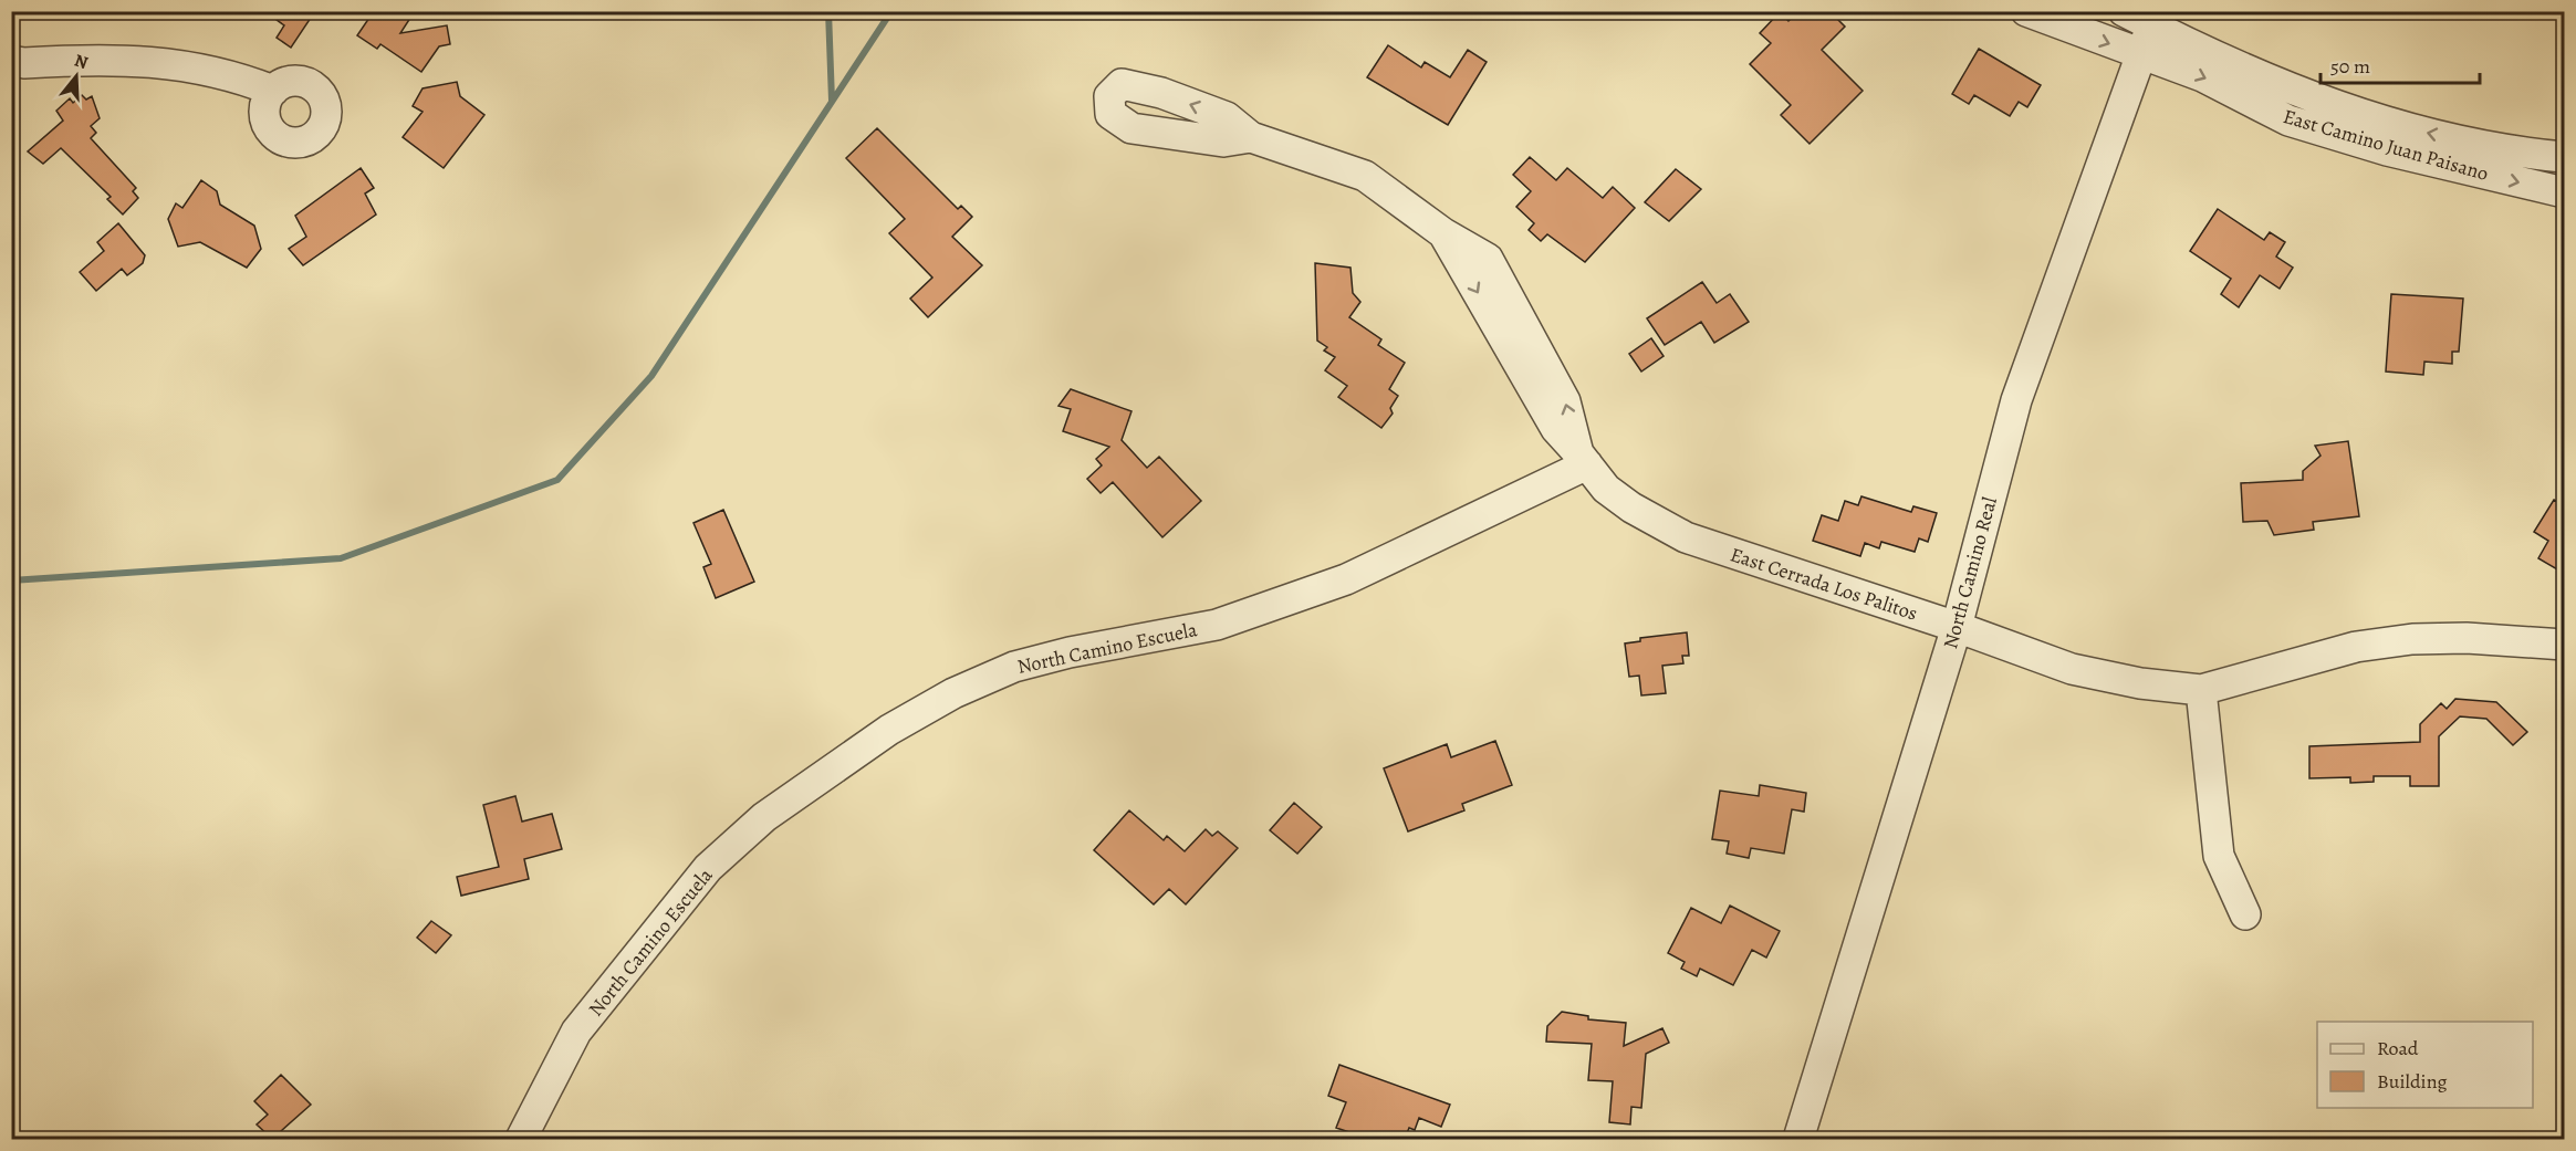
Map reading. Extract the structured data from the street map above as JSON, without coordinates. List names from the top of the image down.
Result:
{
  "streets": {
    "street": [
      "East Camino Juan Paisano",
      "North Camino Real",
      "East Cerrada Los Palitos",
      "North Camino Escuela"
    ]
  },
  "crossings": [
    ["East Camino Juan Paisano", "North Camino Real"],
    ["North Camino Real", "East Cerrada Los Palitos"],
    ["East Cerrada Los Palitos", "North Camino Escuela"]
  ],
  "legend": ["Road", "Building"],
  "scale_bar": "50 m",
  "north": "top"
}
